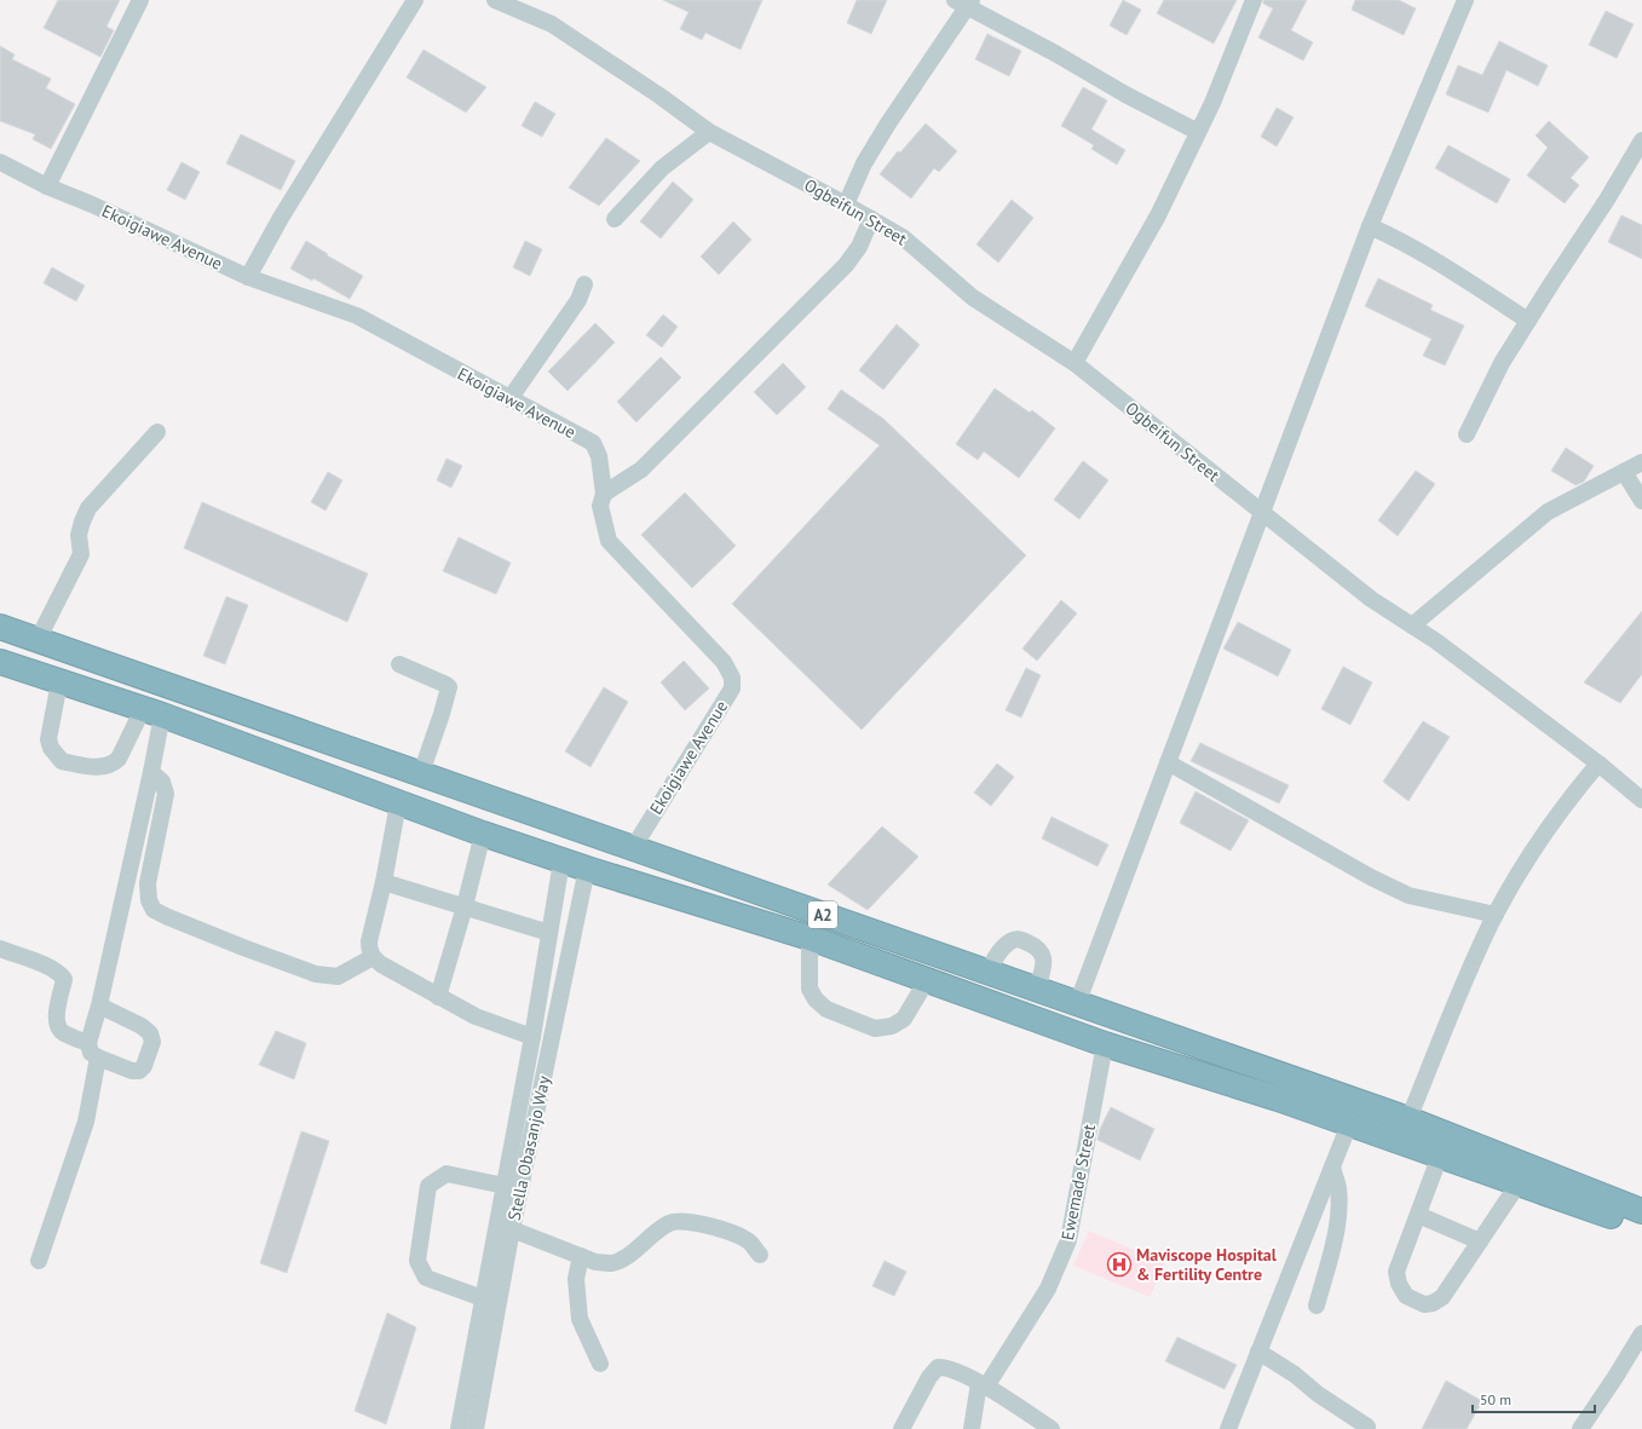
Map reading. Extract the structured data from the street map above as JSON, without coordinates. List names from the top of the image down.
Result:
{
  "streets": {
    "highway": ["A2"],
    "street": [
      "Ogbeifun Street",
      "Ekoigiawe Avenue",
      "Stella Obasanjo Way",
      "Ewemade Street"
    ]
  },
  "crossings": [
    ["Ekoigiawe Avenue", "A2"],
    ["A2", "Stella Obasanjo Way"],
    ["A2", "Ewemade Street"]
  ],
  "places": {
    "hospital": ["Maviscope Hospital & Fertility Centre"]
  },
  "scale_bar": "50 m"
}
